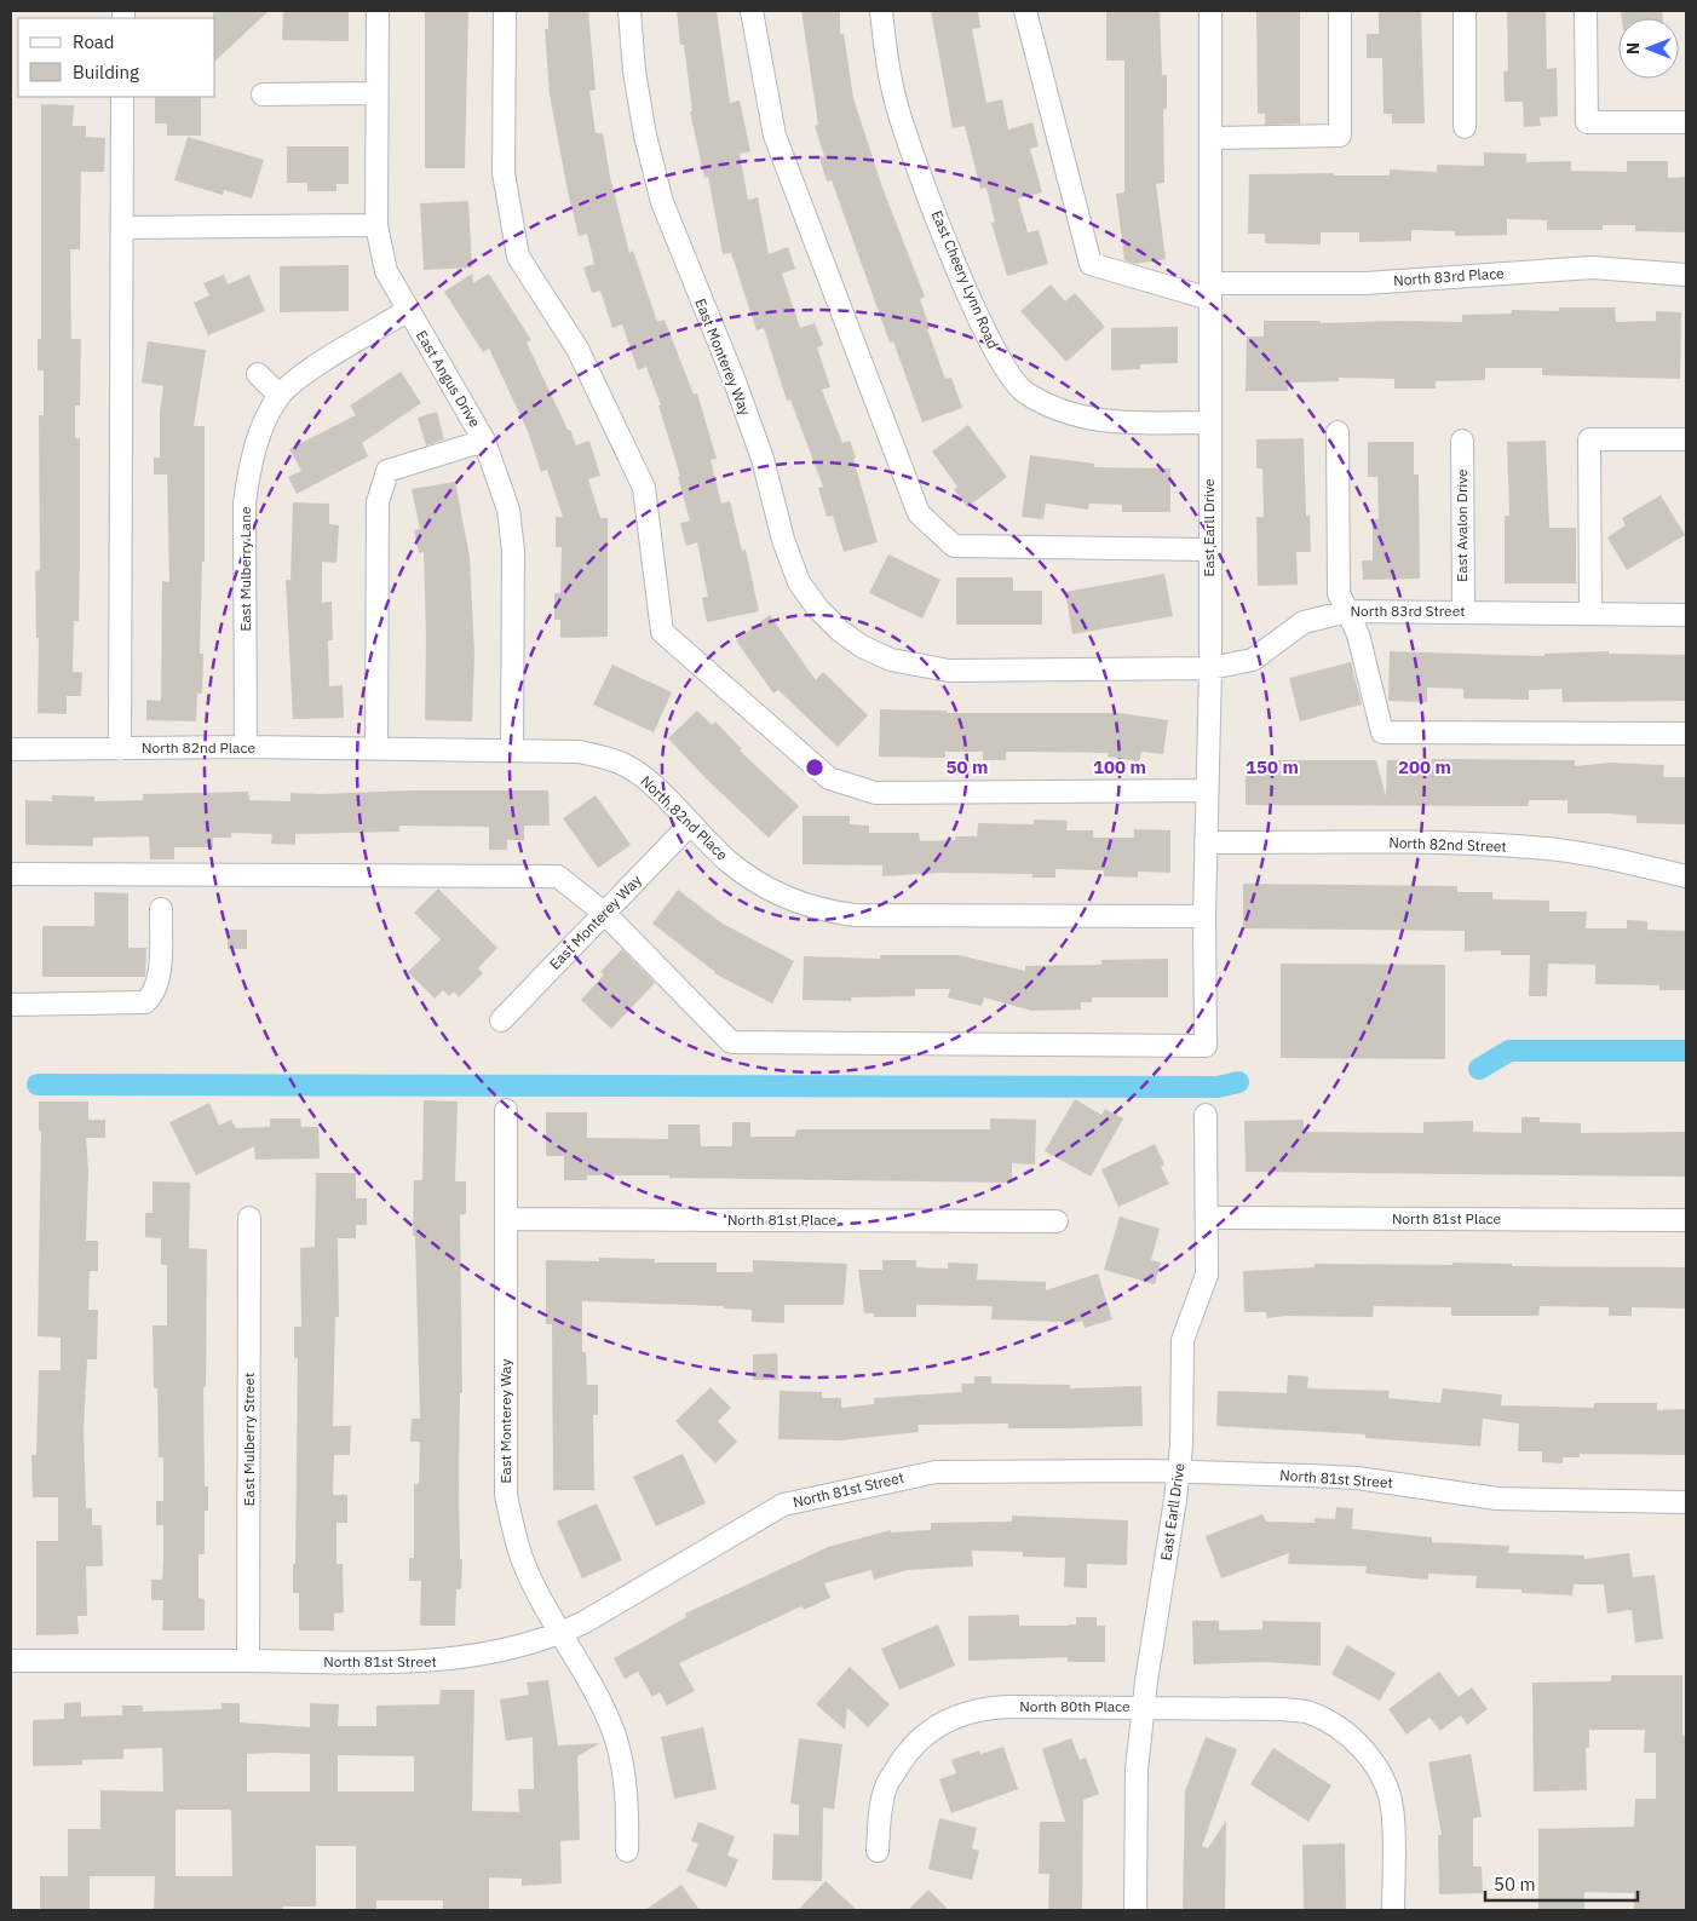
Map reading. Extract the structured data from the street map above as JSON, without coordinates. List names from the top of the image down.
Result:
{
  "streets": {
    "street": [
      "North 83rd Place",
      "East Cheery Lynn Road",
      "East Monterey Way",
      "East Angus Drive",
      "East Avalon Drive",
      "East Earll Drive",
      "East Mulberry Lane",
      "North 83rd Street",
      "North 82nd Place",
      "North 82nd Street",
      "North 81st Place",
      "East Mulberry Street",
      "North 81st Street",
      "North 80th Place"
    ]
  },
  "crossings": [
    ["North 83rd Place", "East Earll Drive"],
    ["East Cheery Lynn Road", "East Earll Drive"],
    ["East Monterey Way", "East Earll Drive"],
    ["East Monterey Way", "North 83rd Street"],
    ["East Monterey Way", "North 82nd Place"],
    ["East Monterey Way", "North 81st Place"],
    ["East Monterey Way", "North 81st Street"],
    ["East Angus Drive", "East Mulberry Lane"],
    ["East Angus Drive", "North 82nd Place"],
    ["East Avalon Drive", "North 83rd Street"],
    ["East Earll Drive", "North 83rd Street"],
    ["East Earll Drive", "North 82nd Place"],
    ["East Earll Drive", "North 82nd Street"],
    ["East Earll Drive", "North 81st Place"],
    ["East Earll Drive", "North 81st Street"],
    ["East Earll Drive", "North 80th Place"],
    ["East Mulberry Lane", "North 82nd Place"],
    ["East Mulberry Street", "North 81st Street"]
  ],
  "legend": ["Road", "Building"],
  "scale_bar": "50 m",
  "north": "left",
  "rings": [
    "50 m",
    "100 m",
    "150 m",
    "200 m"
  ]
}
